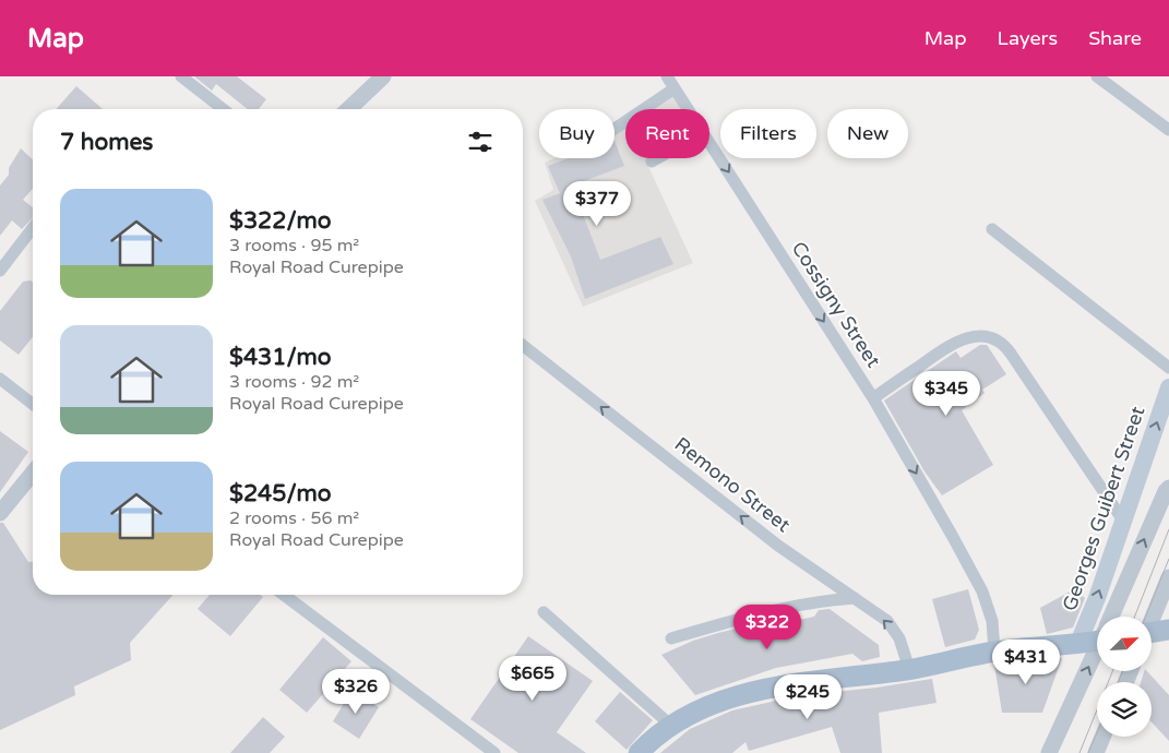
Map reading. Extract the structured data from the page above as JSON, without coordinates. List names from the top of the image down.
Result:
{
  "streets": {
    "main road": ["Georges Guibert Street"],
    "street": ["Cossigny Street", "Remono Street"]
  },
  "one_way": ["Cossigny Street", "Remono Street", "Georges Guibert Street"],
  "north": "top right",
  "page": {
    "header": "Map",
    "nav": ["Map", "Layers", "Share"],
    "chip": [
      "Buy",
      "Rent",
      "Filters",
      "New"
    ],
    "heading": "7 homes",
    "list": [
      {
        "name": "$322/mo",
        "note": "3 rooms · 95 m² · Royal Road Curepipe"
      },
      {
        "name": "$431/mo",
        "note": "3 rooms · 92 m² · Royal Road Curepipe"
      },
      {
        "name": "$245/mo",
        "note": "2 rooms · 56 m² · Royal Road Curepipe"
      }
    ],
    "price": [
      "$377",
      "$345",
      "$322",
      "$431",
      "$665",
      "$326",
      "$245"
    ]
  }
}
